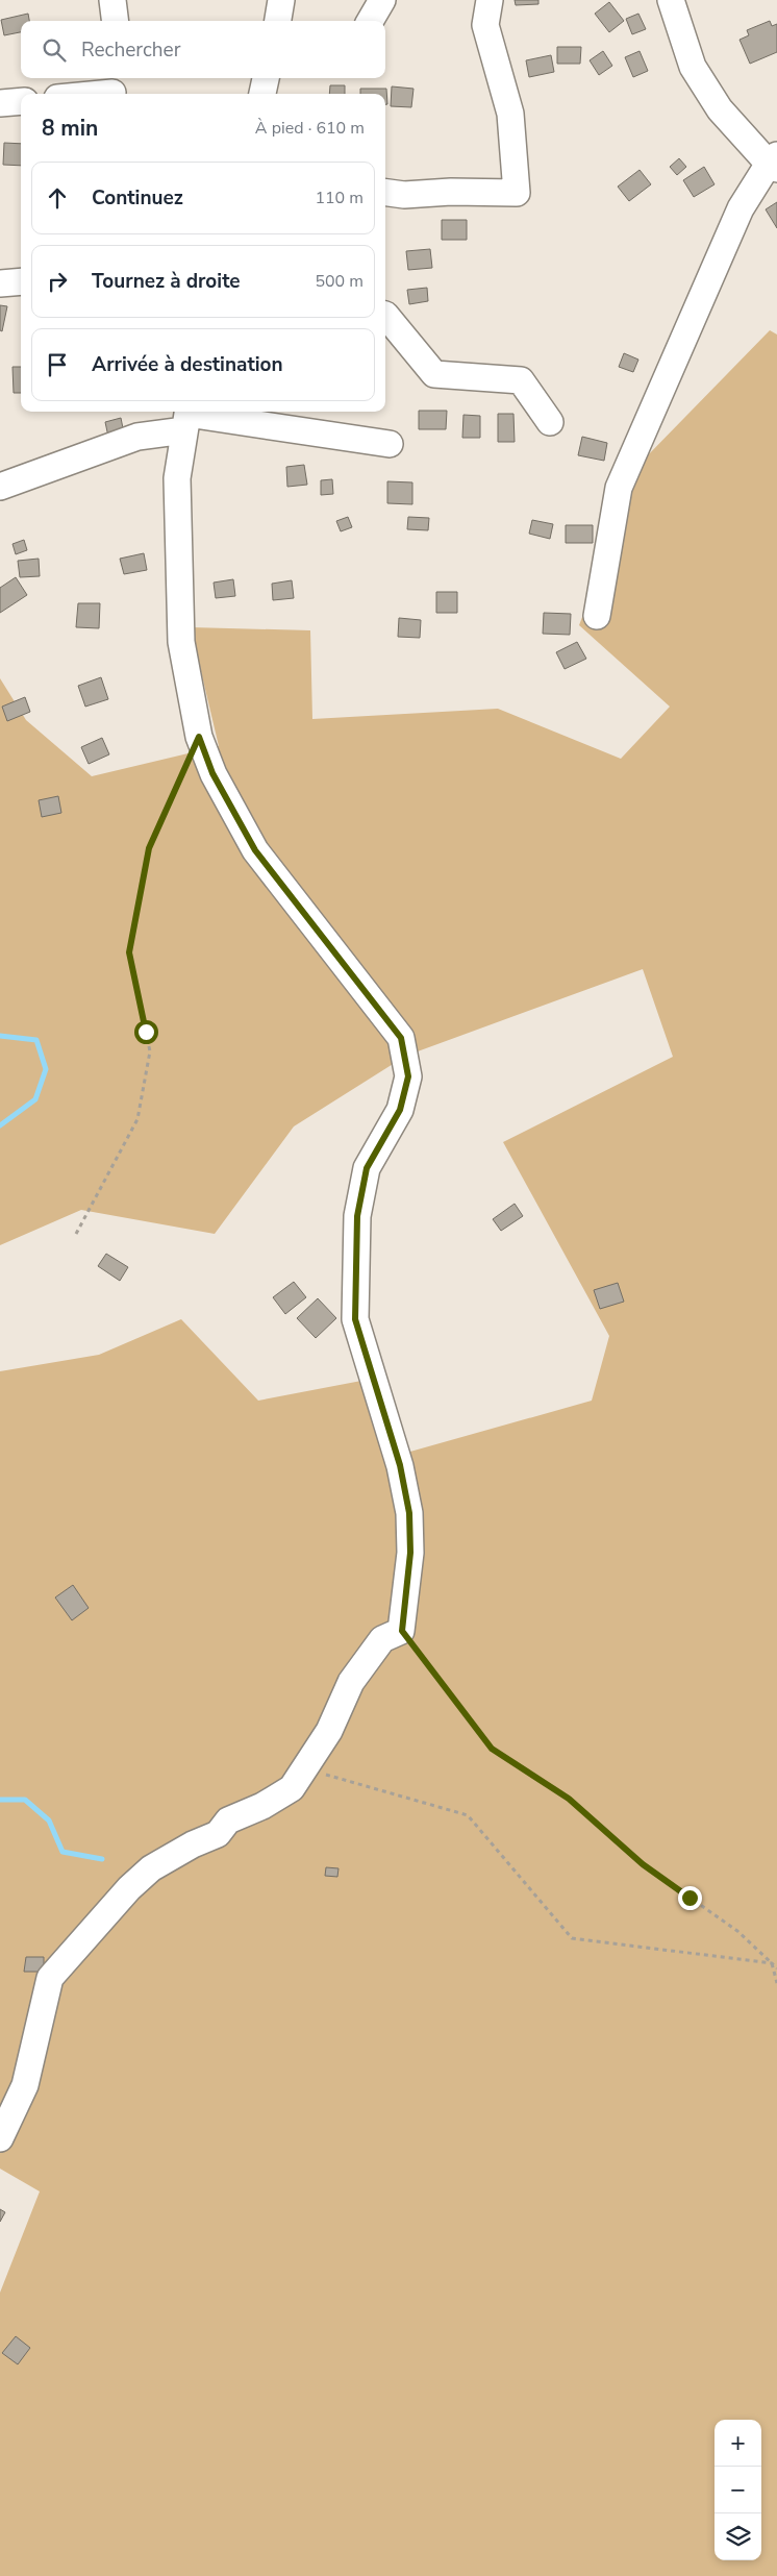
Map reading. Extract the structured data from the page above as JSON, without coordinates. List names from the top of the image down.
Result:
{
  "page": {
    "search": "Rechercher",
    "heading": ["8 min", "À pied · 610 m"],
    "list": [
      ["Continuez", "110 m"],
      ["Tournez à droite", "500 m"],
      "Arrivée à destination"
    ],
    "map_buttons": ["+", "−"]
  }
}
